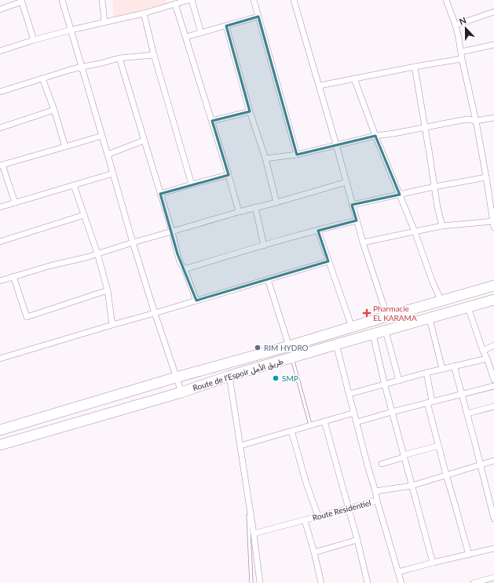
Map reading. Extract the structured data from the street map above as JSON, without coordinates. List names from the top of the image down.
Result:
{
  "streets": {
    "highway": ["Route de l’Espoir طريق الأمل"],
    "street": ["Route Residentiel"]
  },
  "crossings": [
    ["Route de l’Espoir طريق الأمل", "Route Residentiel"]
  ],
  "places": {
    "health": ["Pharmacie EL KARAMA"],
    "other": ["RIM HYDRO", "SMP"]
  },
  "north": "top"
}
